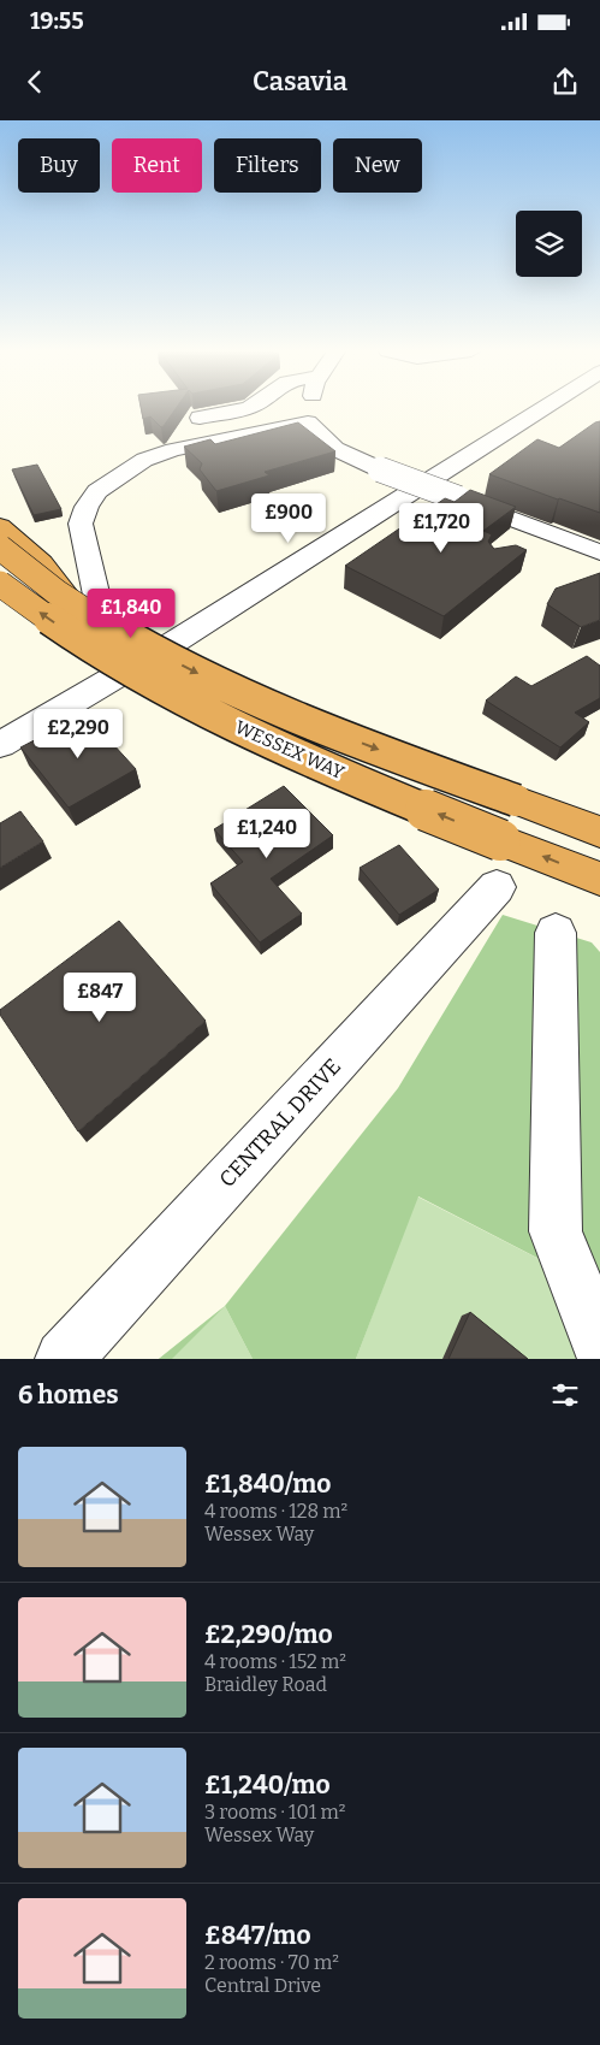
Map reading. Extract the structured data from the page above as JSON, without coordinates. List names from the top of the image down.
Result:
{
  "streets": {
    "highway": ["WESSEX WAY"],
    "street": ["CENTRAL DRIVE"]
  },
  "page": {
    "status": "19:55",
    "header": "Casavia",
    "chip": [
      "Buy",
      "Rent",
      "Filters",
      "New"
    ],
    "price": [
      "£900",
      "£1,720",
      "£1,840",
      "£2,290",
      "£1,240",
      "£847"
    ],
    "heading": "6 homes",
    "list": [
      {
        "name": "£1,840/mo",
        "note": "4 rooms · 128 m² · Wessex Way"
      },
      {
        "name": "£2,290/mo",
        "note": "4 rooms · 152 m² · Braidley Road"
      },
      {
        "name": "£1,240/mo",
        "note": "3 rooms · 101 m² · Wessex Way"
      },
      {
        "name": "£847/mo",
        "note": "2 rooms · 70 m² · Central Drive"
      }
    ]
  }
}
